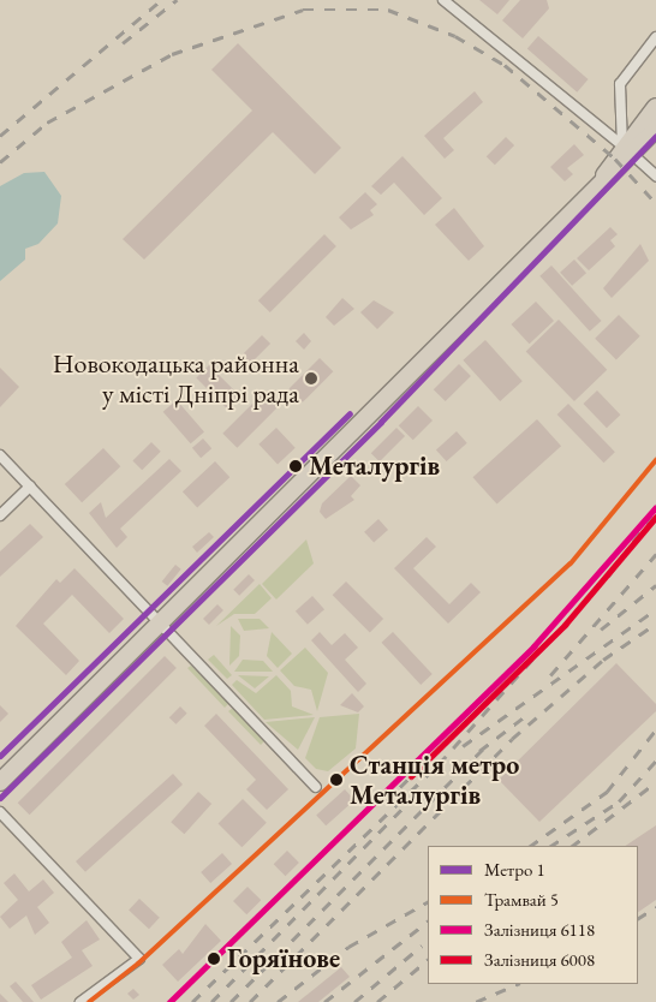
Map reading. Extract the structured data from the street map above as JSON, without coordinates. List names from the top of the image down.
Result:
{
  "places": [
    "Новокодацька районна у місті Дніпрі рада",
    "Металургів",
    "Станція метро Металургів",
    "Горяїнове"
  ],
  "lines": [
    "metro line 1",
    "tram line 5",
    "rail line 6118",
    "rail line 6008"
  ],
  "legend": [
    "Метро 1",
    "Трамвай 5",
    "Залізниця 6118",
    "Залізниця 6008"
  ]
}
